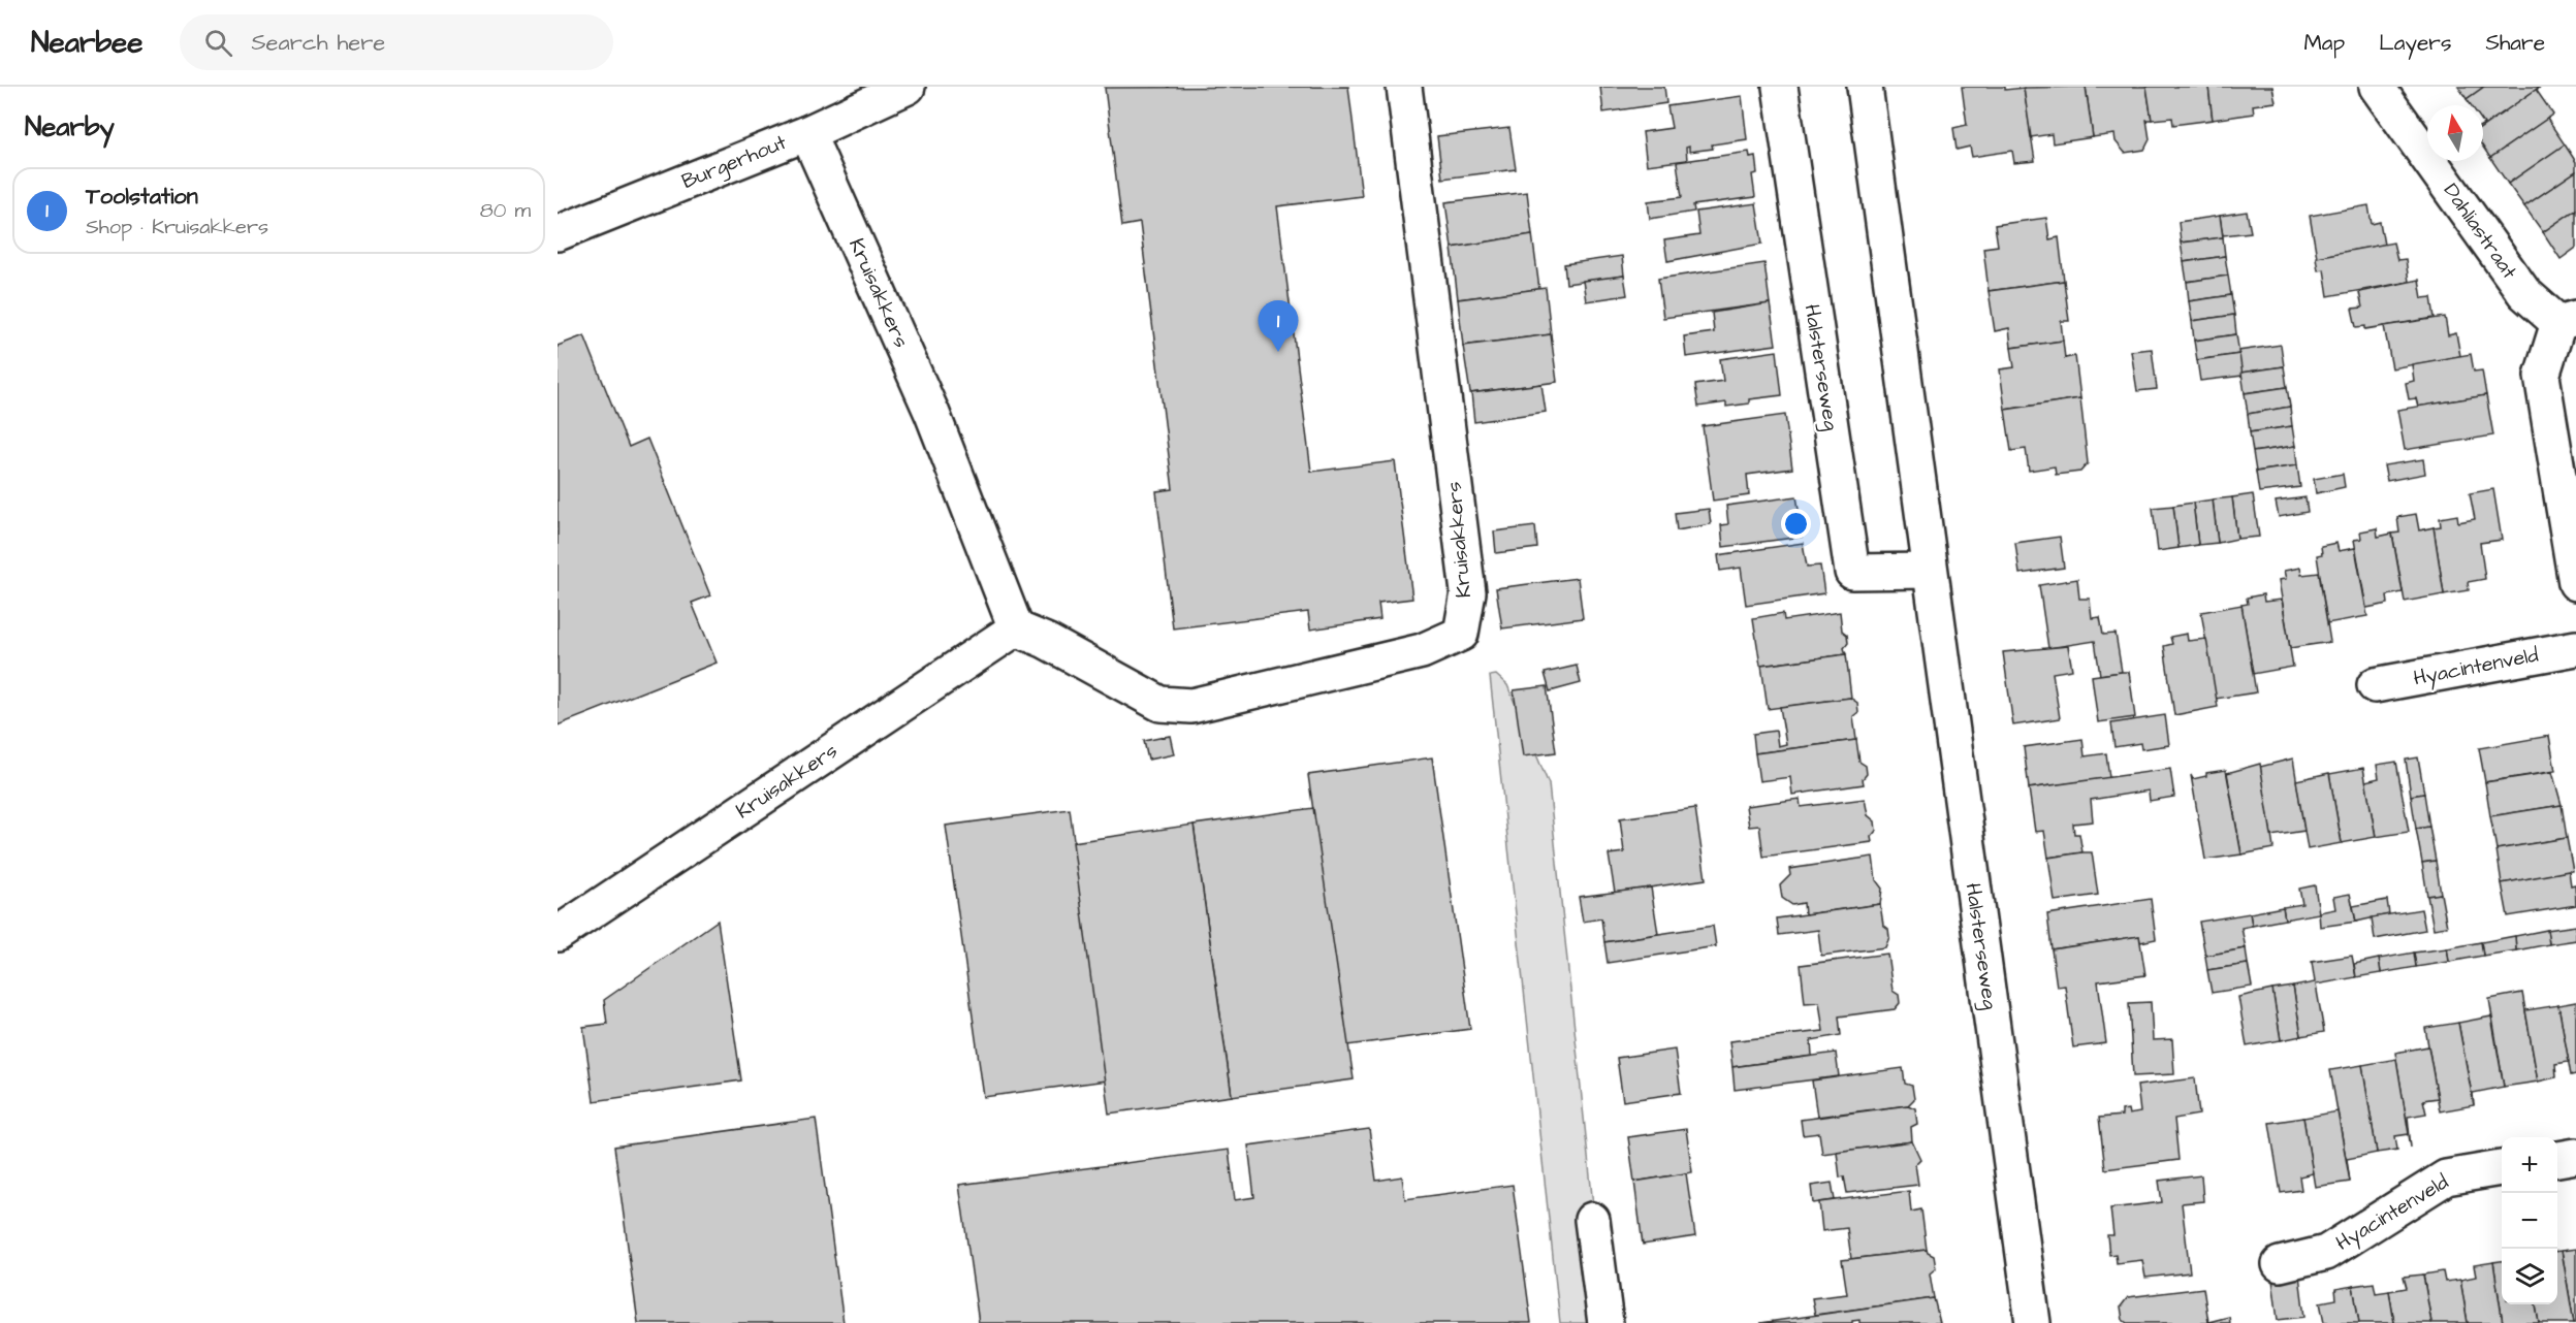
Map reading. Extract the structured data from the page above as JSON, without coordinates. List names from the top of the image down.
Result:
{
  "streets": {
    "street": [
      "Burgerhout",
      "Dahliastraat",
      "Kruisakkers",
      "Halsterseweg",
      "Hyacintenveld"
    ]
  },
  "crossings": [
    ["Burgerhout", "Kruisakkers"]
  ],
  "north": "top",
  "page": {
    "header": "Nearbee",
    "search": "Search here",
    "nav": ["Map", "Layers", "Share"],
    "heading": "Nearby",
    "list": [
      {
        "mark": "1",
        "name": "Toolstation",
        "note": "Shop · Kruisakkers",
        "value": "80 m"
      }
    ],
    "pins": "1",
    "map_buttons": ["+", "−"]
  }
}
